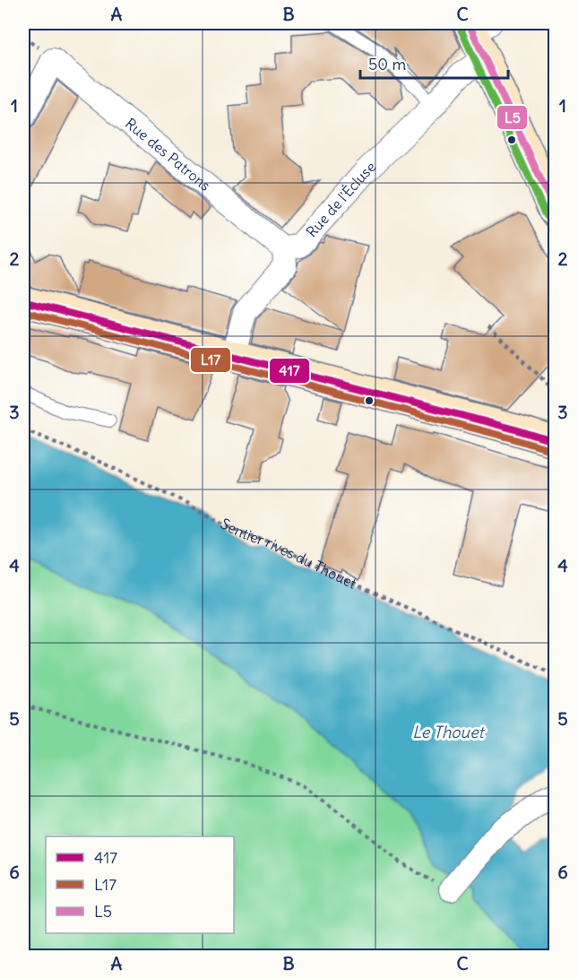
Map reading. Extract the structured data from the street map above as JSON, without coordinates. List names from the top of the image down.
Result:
{
  "streets": {
    "street": ["Rue des Patrons", "Rue de l'Écluse"],
    "path": ["Sentier rives du Thouet"]
  },
  "crossings": [
    ["Rue des Patrons", "Rue de l'Écluse"]
  ],
  "water": ["Le Thouet"],
  "lines": [
    "transit line L5",
    "transit line C",
    "transit line 417",
    "transit line L17"
  ],
  "legend": ["417", "L17", "L5"],
  "scale_bar": "50 m",
  "grid": {
    "columns": ["A", "B", "C"],
    "rows": [
      "1",
      "2",
      "3",
      "4",
      "5",
      "6"
    ]
  }
}
